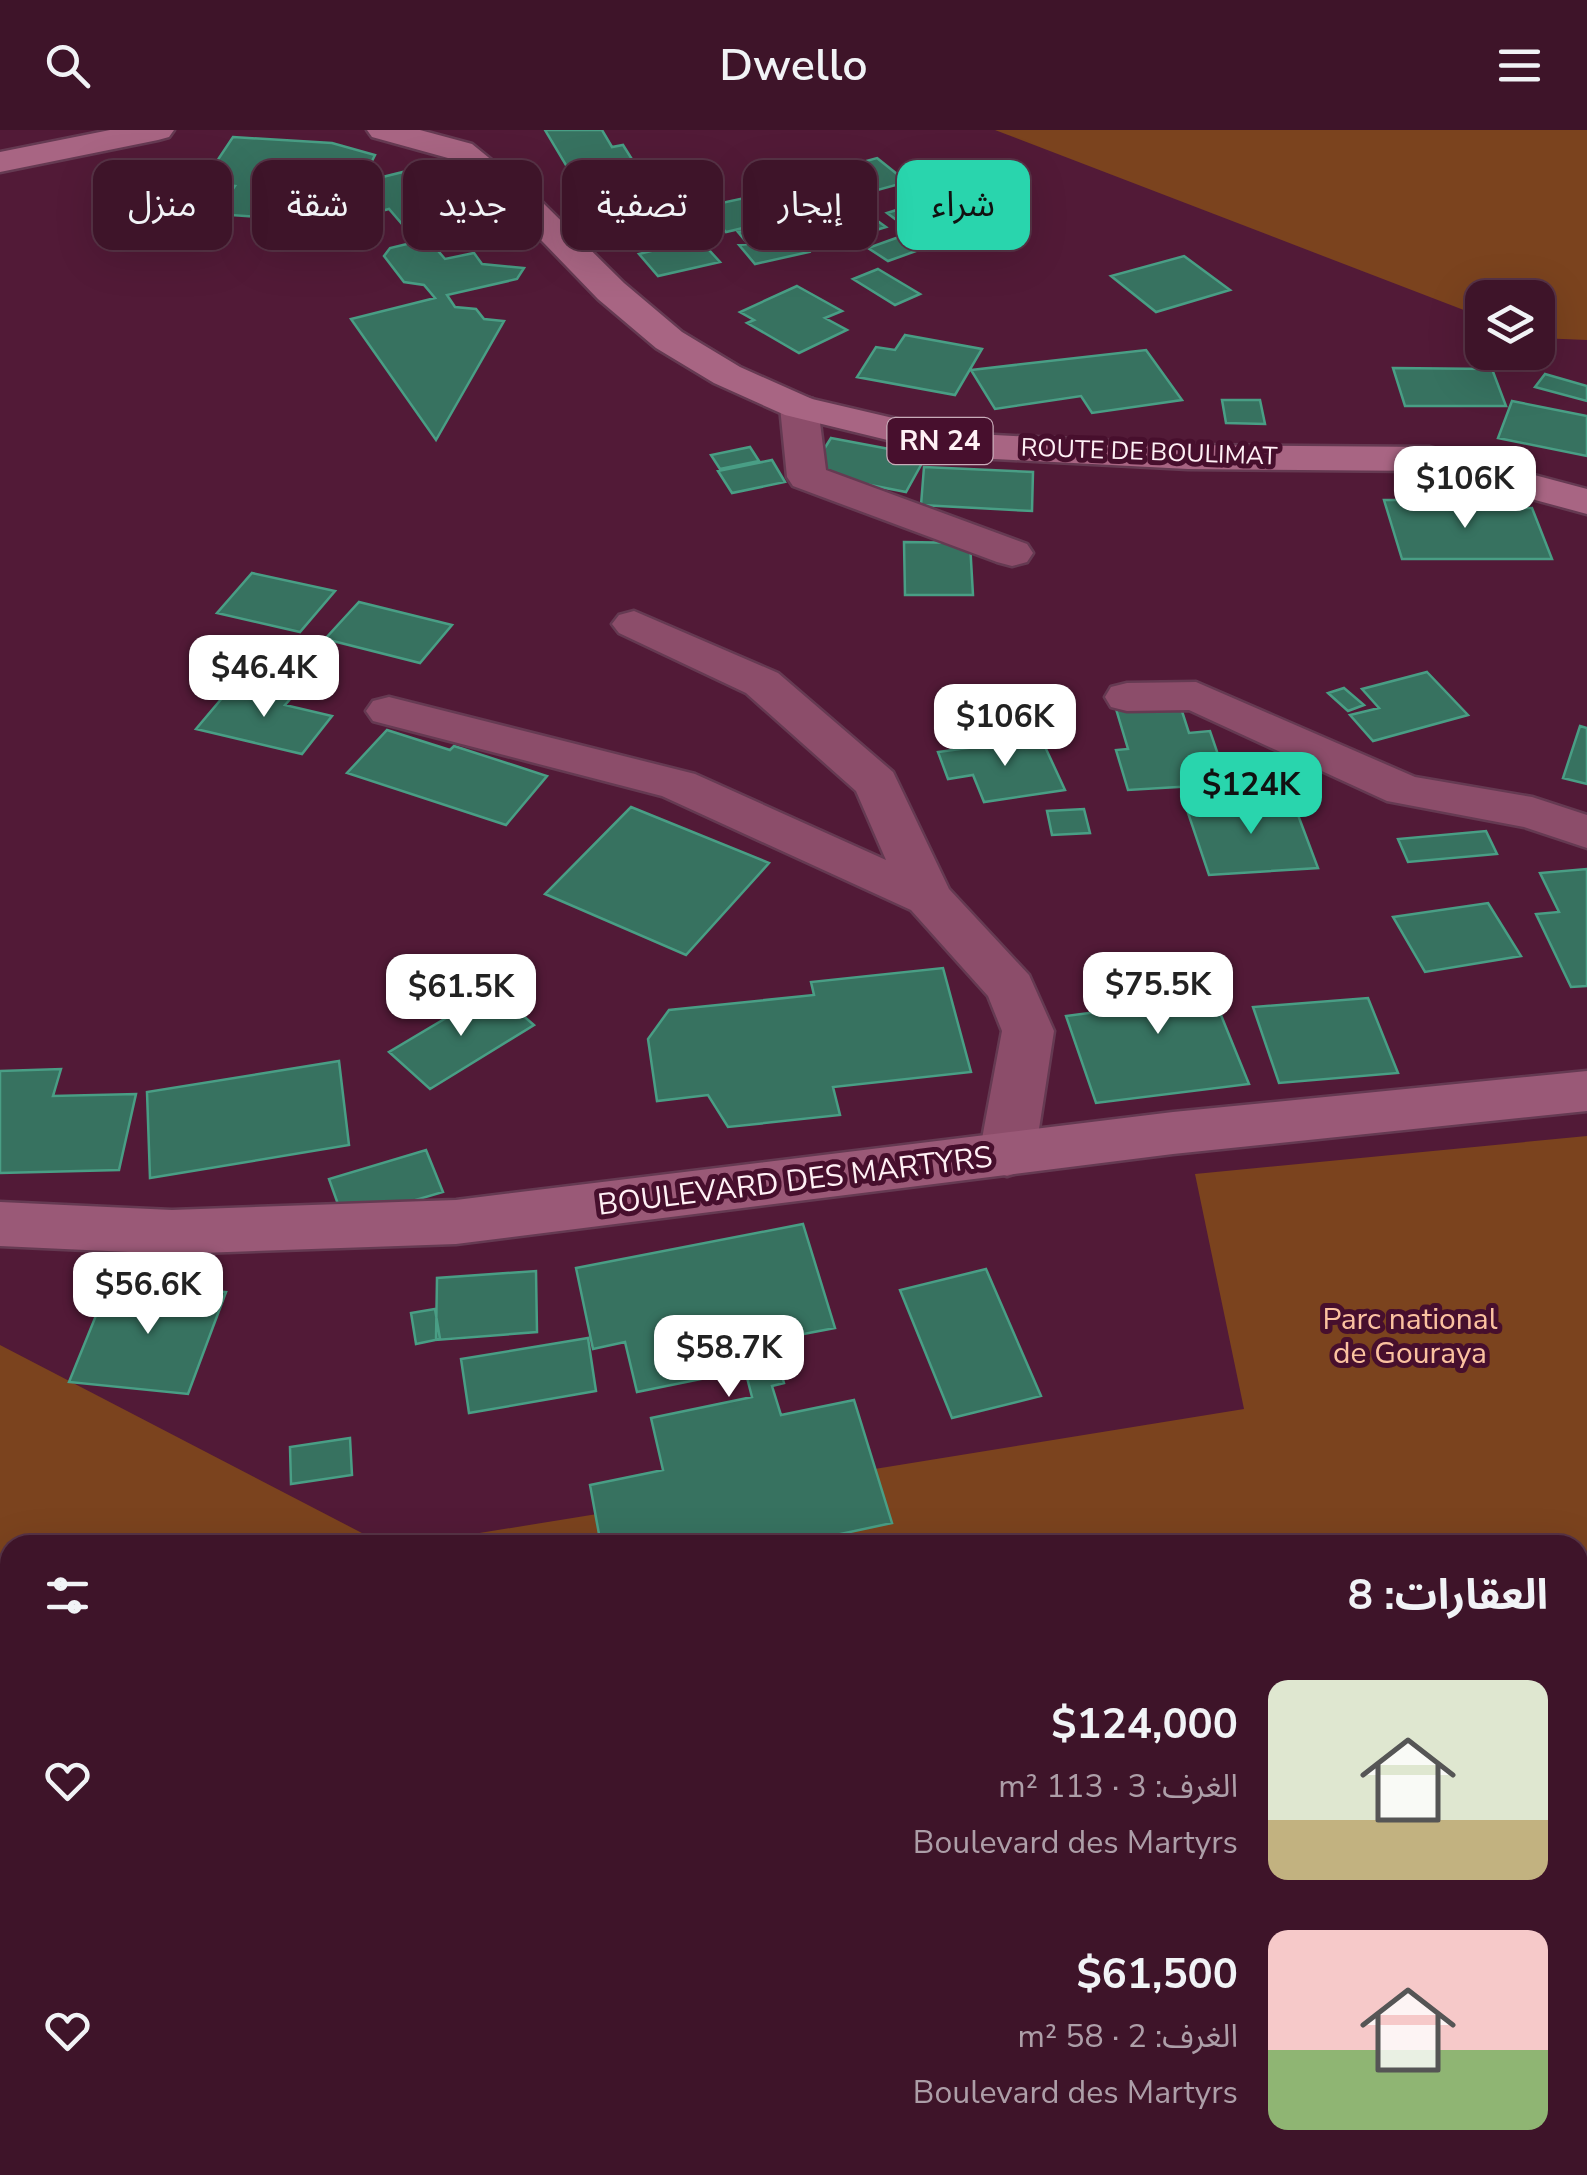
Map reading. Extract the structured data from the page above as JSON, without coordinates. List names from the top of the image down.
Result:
{
  "streets": {
    "main road": ["RN 24", "ROUTE DE BOULIMAT", "BOULEVARD DES MARTYRS"]
  },
  "parks": ["Parc national de Gouraya"],
  "page": {
    "header": "Dwello",
    "chip": [
      "شراء",
      "إيجار",
      "تصفية",
      "جديد",
      "شقة",
      "منزل"
    ],
    "price": [
      "$106K",
      "$46.4K",
      "$106K",
      "$124K",
      "$75.5K",
      "$61.5K",
      "$56.6K",
      "$58.7K"
    ],
    "heading": "العقارات: 8",
    "list": [
      {
        "name": "$124,000",
        "note": "الغرف: 3 · 113 m² · Boulevard des Martyrs"
      },
      {
        "name": "$61,500",
        "note": "الغرف: 2 · 58 m² · Boulevard des Martyrs"
      }
    ]
  }
}
